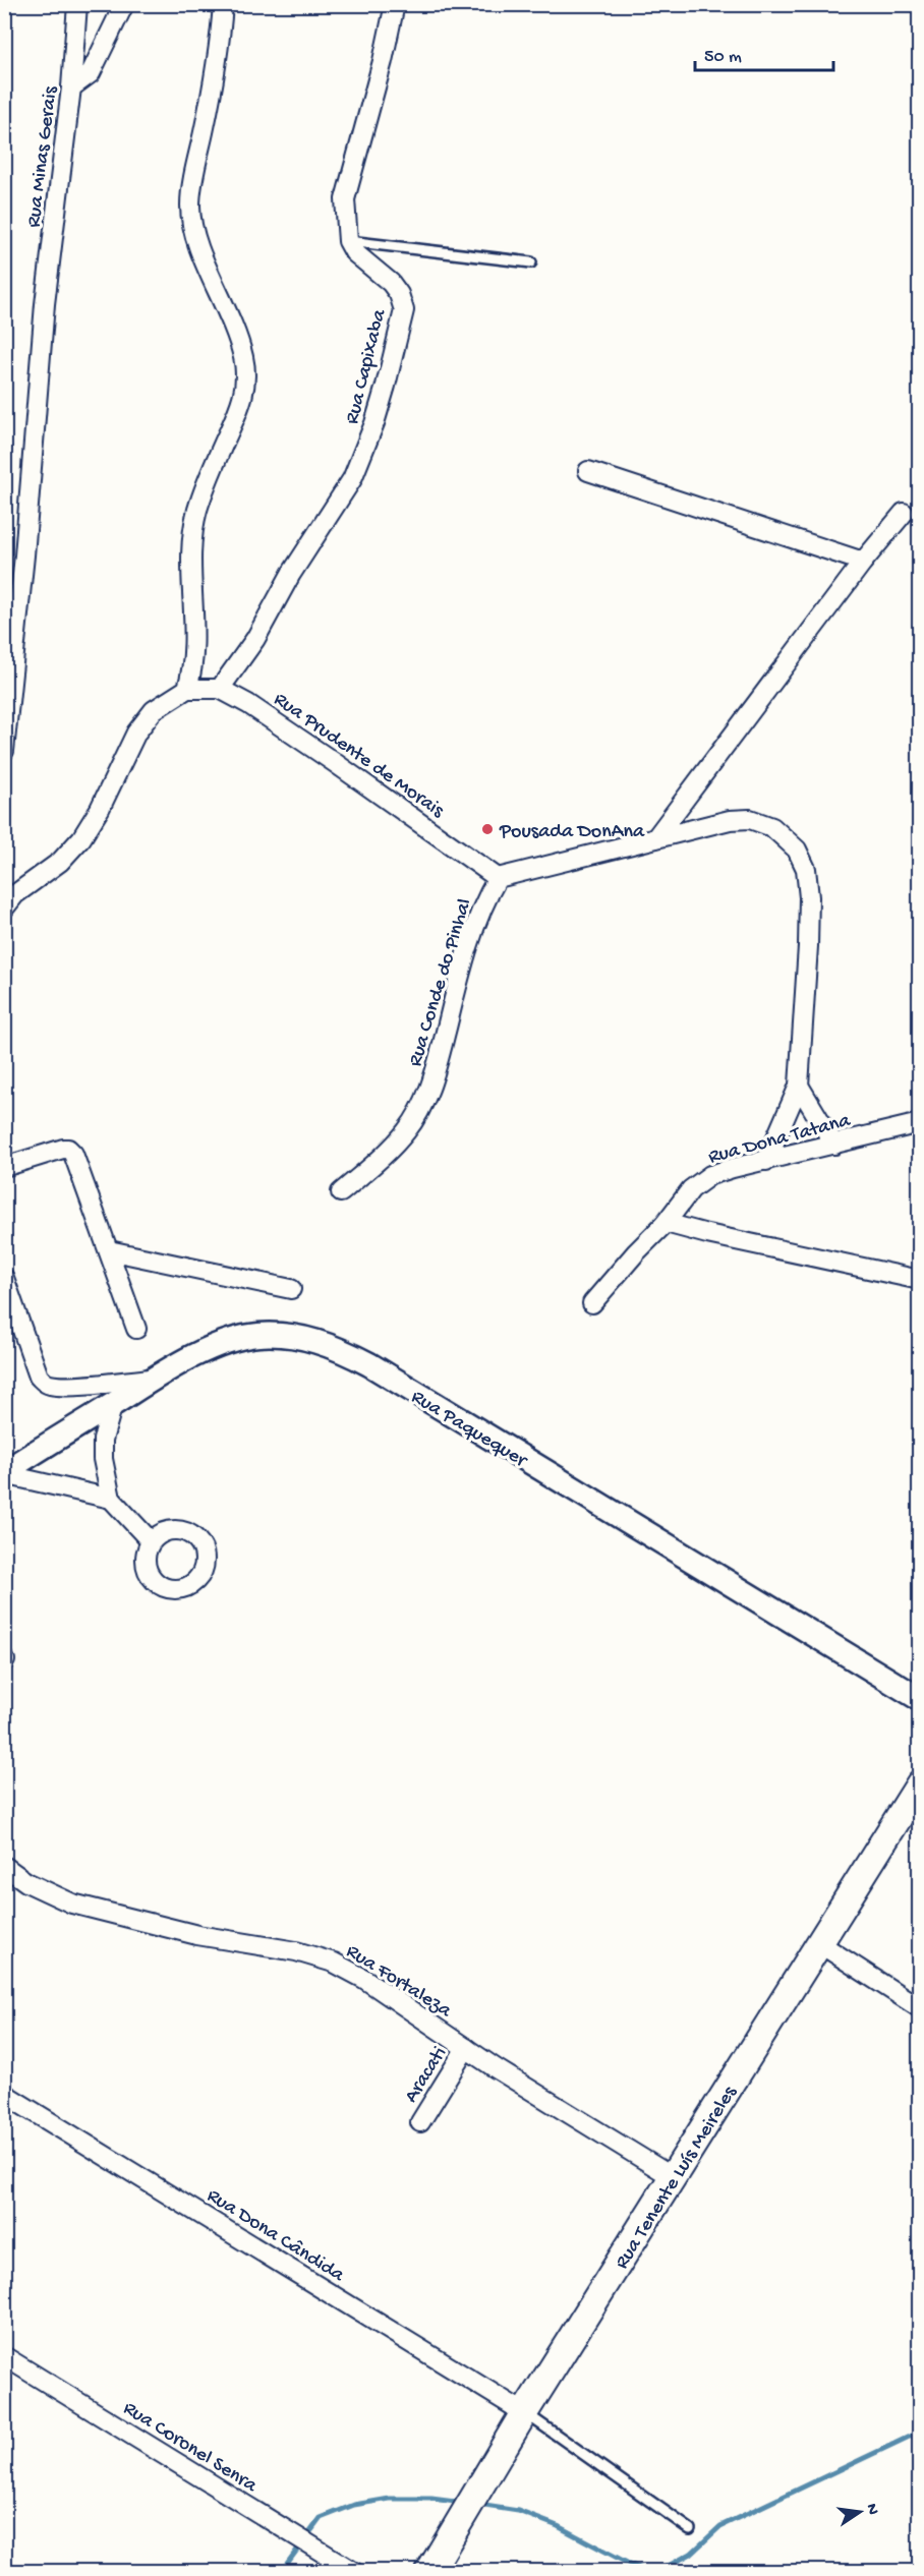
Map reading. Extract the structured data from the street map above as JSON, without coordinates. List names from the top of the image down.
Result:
{
  "streets": {
    "main road": ["Rua Tenente Luís Meireles"],
    "street": [
      "Rua Minas Gerais",
      "Rua Capixaba",
      "Rua Prudente de Morais",
      "Rua Conde do Pinhal",
      "Rua Dona Tatana",
      "Rua Paquequer",
      "Rua Fortaleza",
      "Aracati",
      "Rua Dona Cândida",
      "Rua Coronel Senra"
    ]
  },
  "crossings": [
    ["Rua Capixaba", "Rua Prudente de Morais"],
    ["Rua Prudente de Morais", "Rua Conde do Pinhal"],
    ["Rua Fortaleza", "Aracati"],
    ["Rua Fortaleza", "Rua Tenente Luís Meireles"],
    ["Rua Tenente Luís Meireles", "Rua Dona Cândida"]
  ],
  "places": ["Pousada DonAna"],
  "scale_bar": "50 m",
  "north": "right"
}
